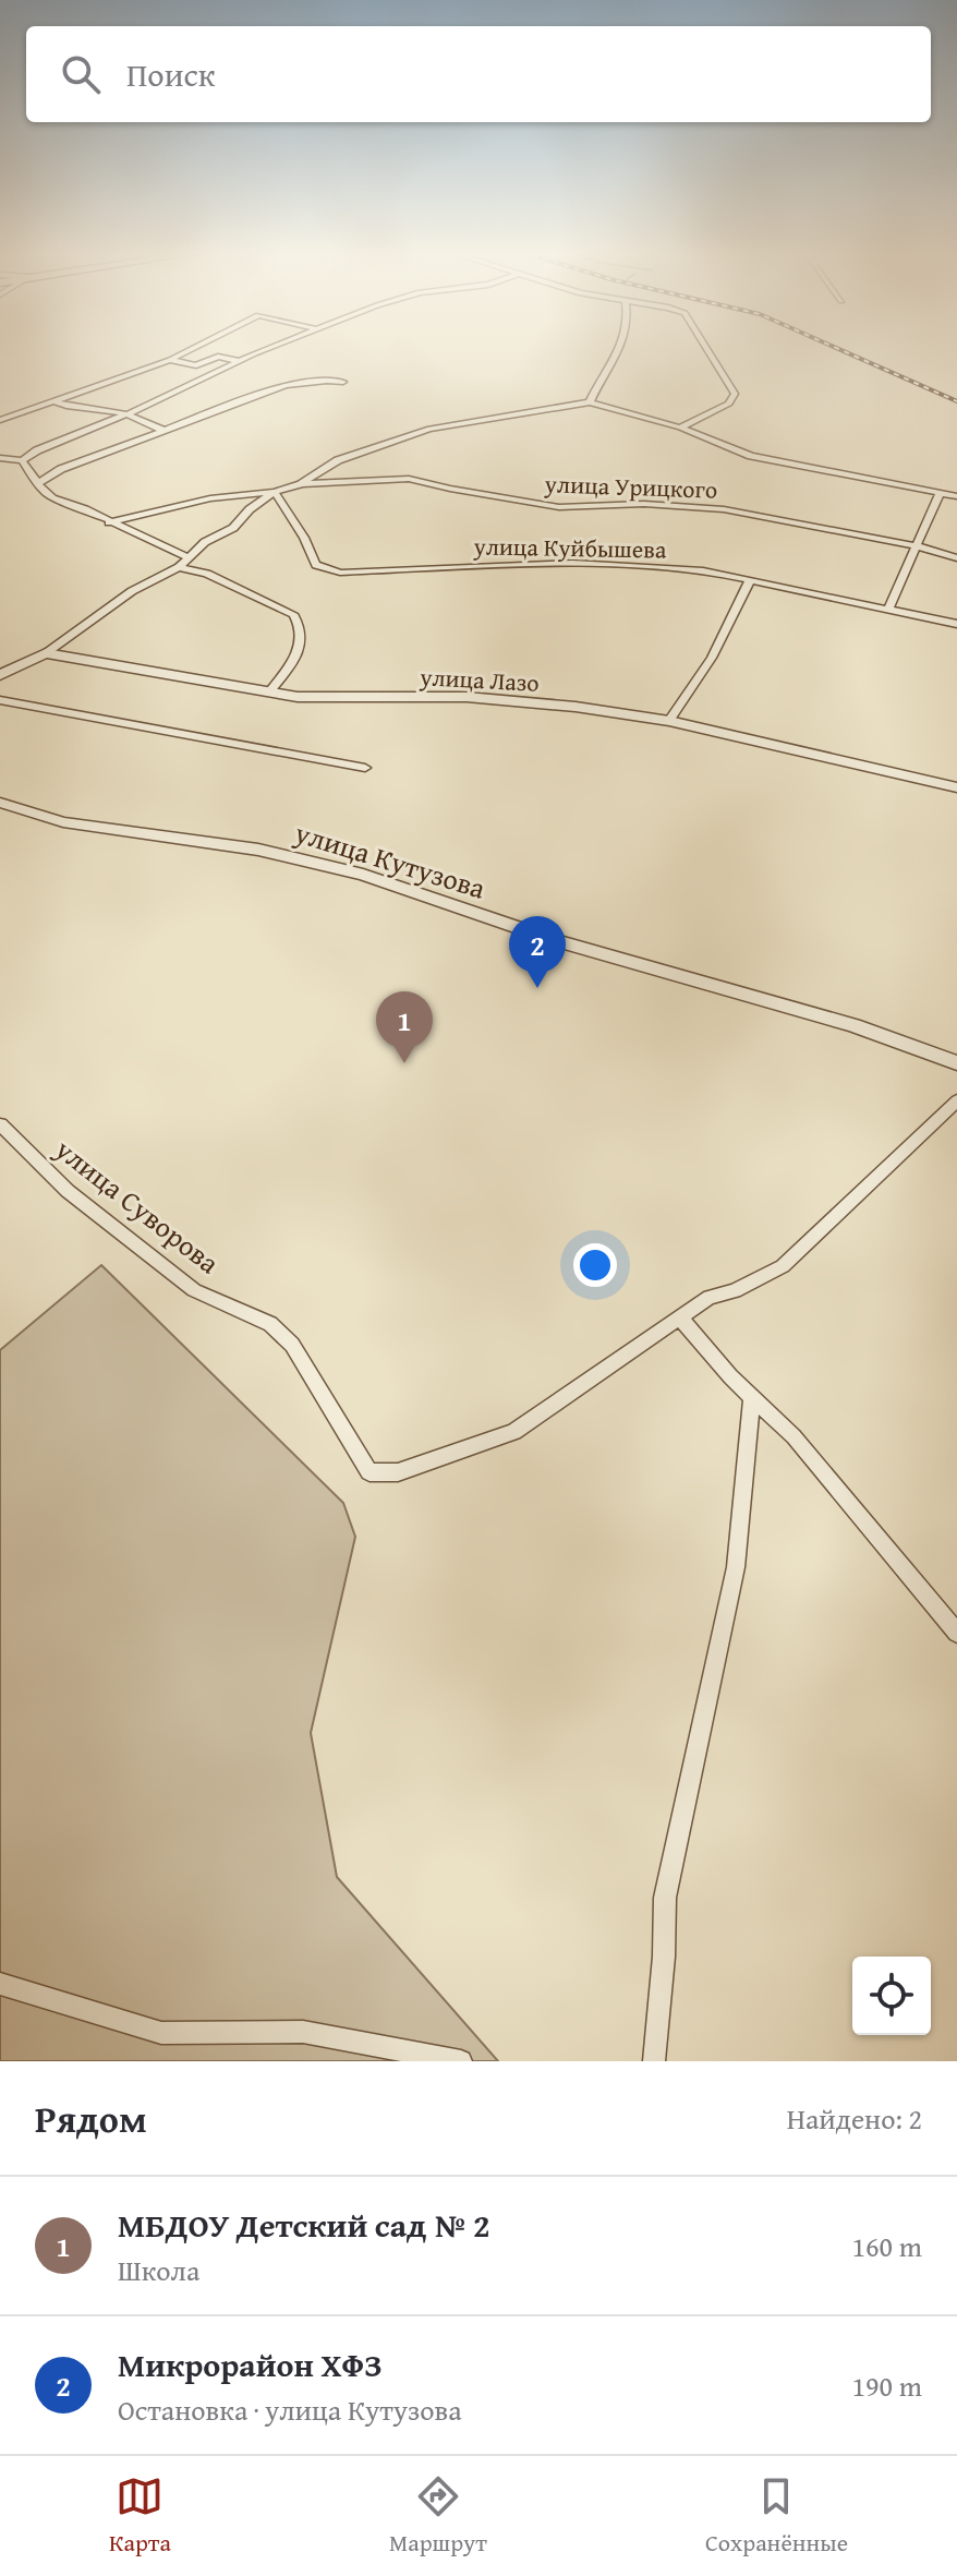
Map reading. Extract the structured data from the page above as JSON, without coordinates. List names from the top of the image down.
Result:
{
  "streets": {
    "street": [
      "улица Урицкого",
      "улица Куйбышева",
      "улица Лазо",
      "улица Кутузова",
      "улица Суворова"
    ]
  },
  "page": {
    "search": "Поиск",
    "pins": ["2", "1"],
    "heading": ["Рядом", "Найдено: 2"],
    "list": [
      {
        "mark": "1",
        "name": "МБДОУ Детский сад № 2",
        "note": "Школа",
        "value": "160 m"
      },
      {
        "mark": "2",
        "name": "Микрорайон ХФЗ",
        "note": "Остановка · улица Кутузова",
        "value": "190 m"
      }
    ],
    "nav": ["Карта", "Маршрут", "Сохранённые"]
  }
}
